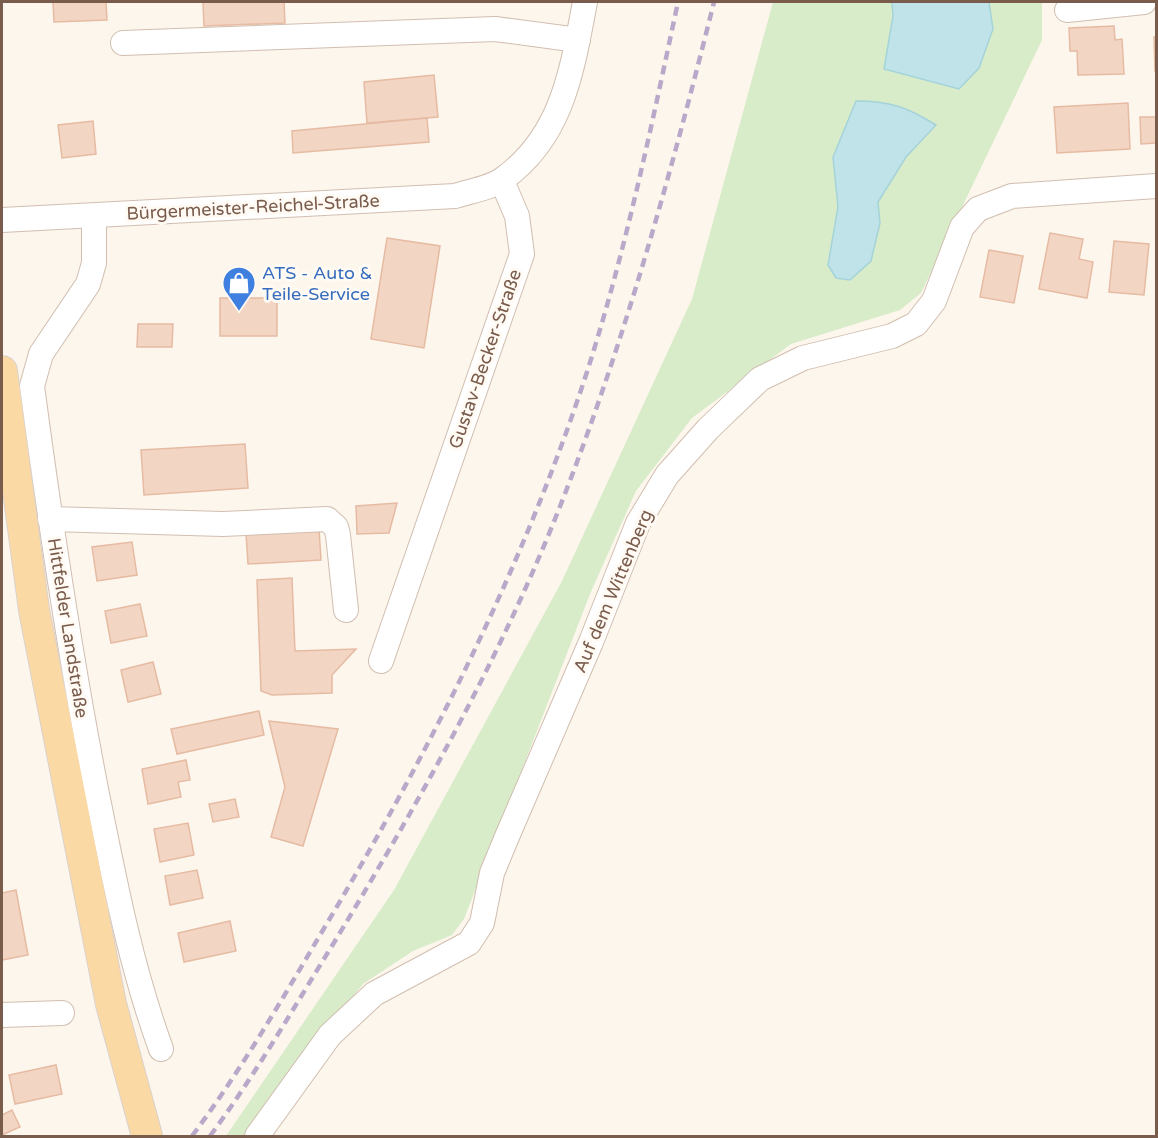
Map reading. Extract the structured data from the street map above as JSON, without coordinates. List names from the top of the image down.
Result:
{
  "streets": {
    "main road": ["Hittfelder Landstraße"],
    "street": ["Bürgermeister-Reichel-Straße", "Gustav-Becker-Straße", "Auf dem Wittenberg"]
  },
  "crossings": [
    ["Bürgermeister-Reichel-Straße", "Gustav-Becker-Straße"],
    ["Bürgermeister-Reichel-Straße", "Hittfelder Landstraße"]
  ],
  "places": {
    "shop": ["ATS - Auto & Teile-Service"]
  }
}
